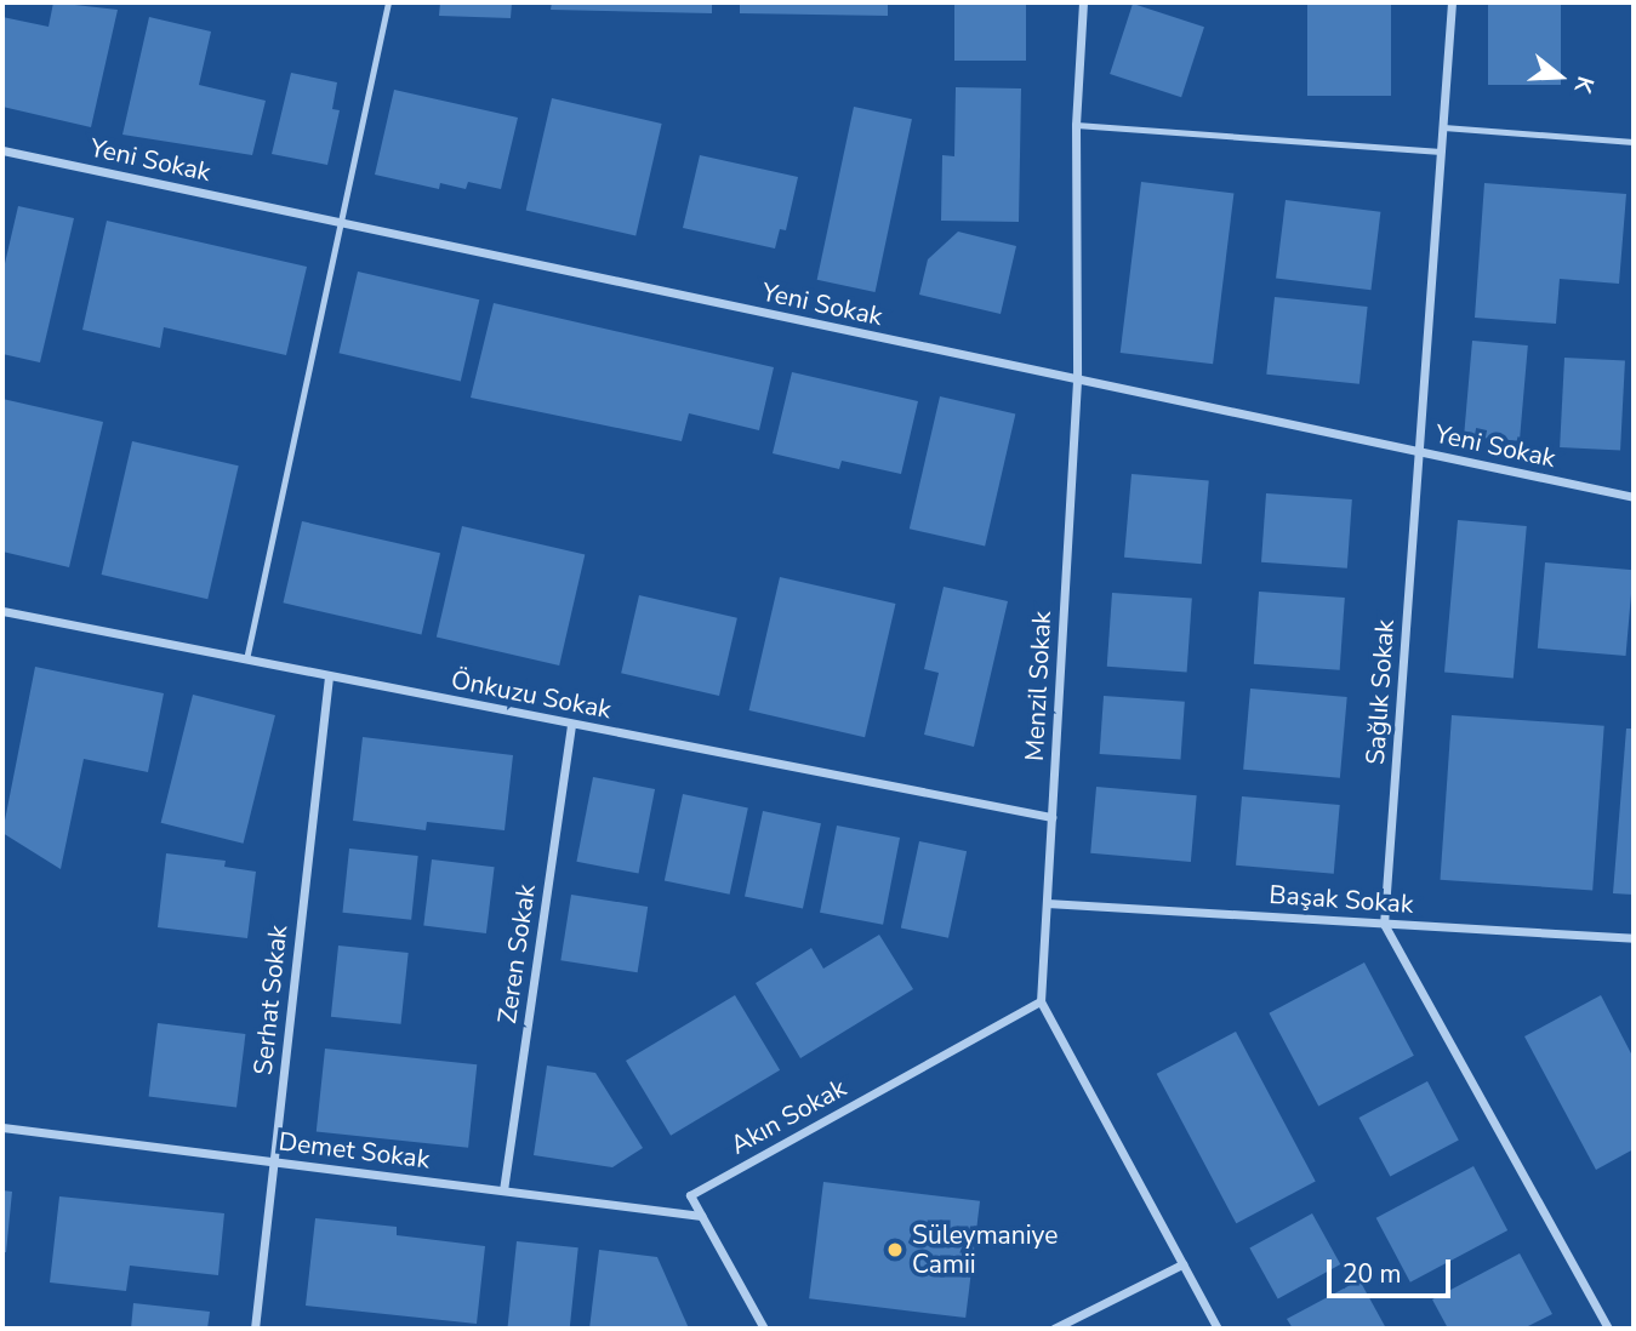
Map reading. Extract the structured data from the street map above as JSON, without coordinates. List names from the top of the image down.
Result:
{
  "streets": {
    "street": [
      "Yeni Sokak",
      "Menzil Sokak",
      "Sağlık Sokak",
      "Önkuzu Sokak",
      "Başak Sokak",
      "Zeren Sokak",
      "Serhat Sokak",
      "Akın Sokak",
      "Demet Sokak"
    ]
  },
  "crossings": [
    ["Yeni Sokak", "Menzil Sokak"],
    ["Yeni Sokak", "Sağlık Sokak"],
    ["Menzil Sokak", "Önkuzu Sokak"],
    ["Menzil Sokak", "Başak Sokak"],
    ["Menzil Sokak", "Akın Sokak"],
    ["Sağlık Sokak", "Başak Sokak"],
    ["Önkuzu Sokak", "Zeren Sokak"],
    ["Önkuzu Sokak", "Serhat Sokak"],
    ["Zeren Sokak", "Demet Sokak"],
    ["Serhat Sokak", "Demet Sokak"],
    ["Akın Sokak", "Demet Sokak"]
  ],
  "places": ["Süleymaniye Camii"],
  "scale_bar": "20 m",
  "north": "right"
}
